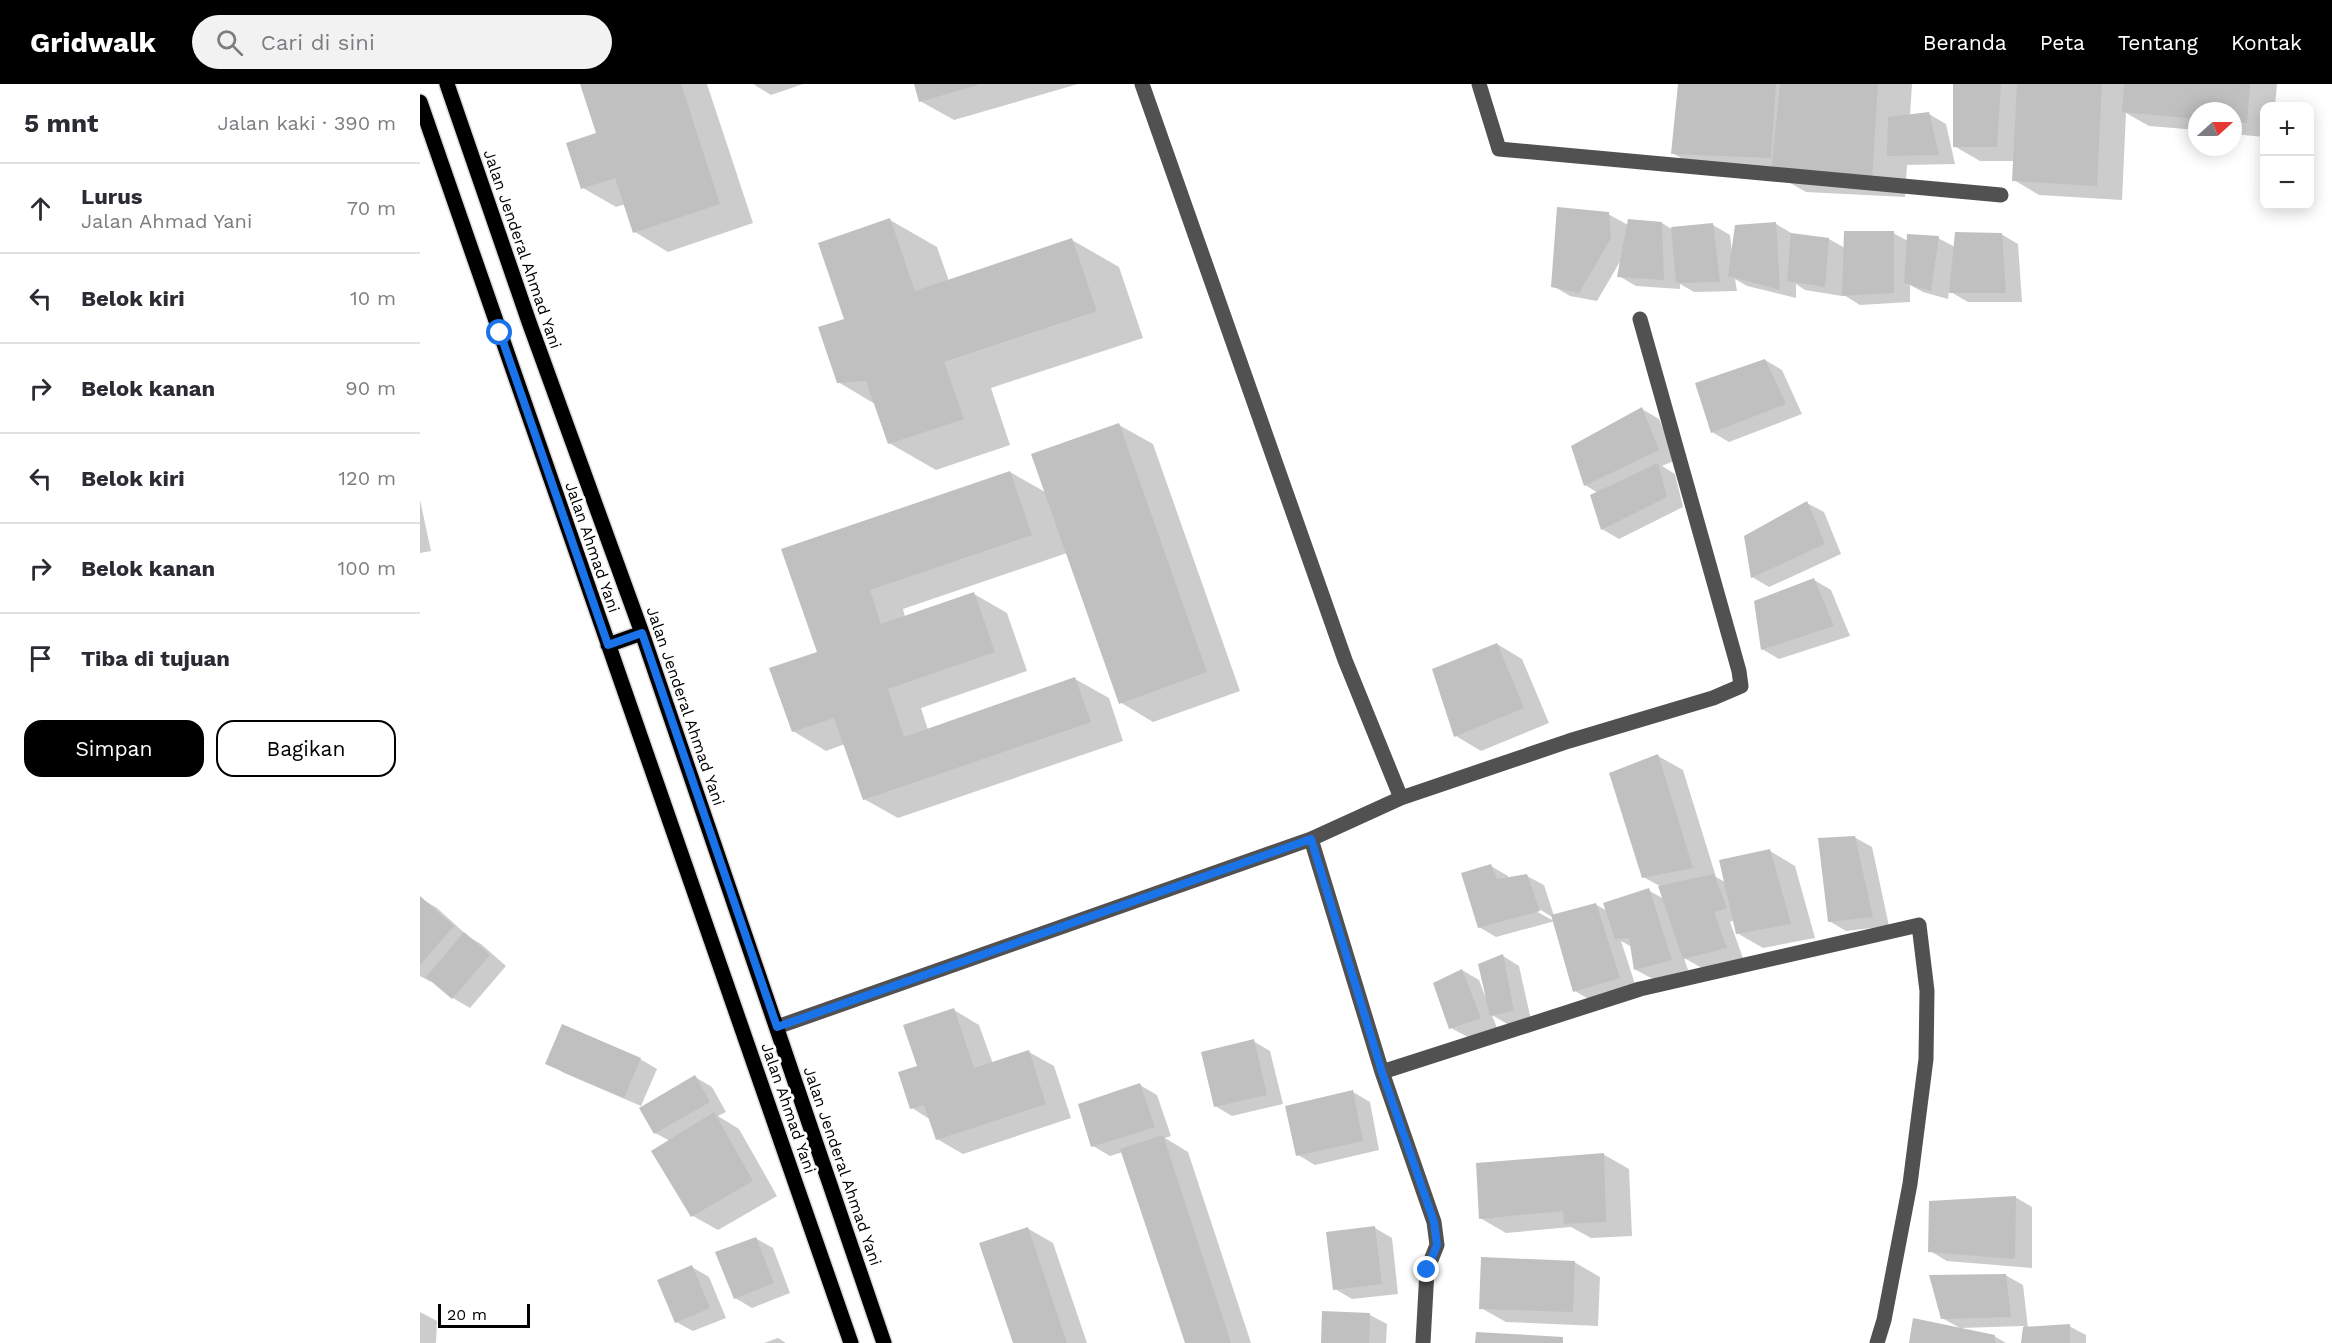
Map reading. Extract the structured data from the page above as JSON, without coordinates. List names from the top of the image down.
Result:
{
  "streets": {
    "main road": ["Jalan Jenderal Ahmad Yani", "Jalan Ahmad Yani"]
  },
  "scale_bar": "20 m",
  "north": "right",
  "page": {
    "header": "Gridwalk",
    "search": "Cari di sini",
    "nav": [
      "Beranda",
      "Peta",
      "Tentang",
      "Kontak"
    ],
    "heading": ["5 mnt", "Jalan kaki · 390 m"],
    "map_buttons": ["+", "−"],
    "list": [
      ["Lurus", "Jalan Ahmad Yani", "70 m"],
      ["Belok kiri", "10 m"],
      ["Belok kanan", "90 m"],
      ["Belok kiri", "120 m"],
      ["Belok kanan", "100 m"],
      "Tiba di tujuan"
    ],
    "buttons": ["Simpan", "Bagikan"],
    "scale": "20 m"
  }
}
